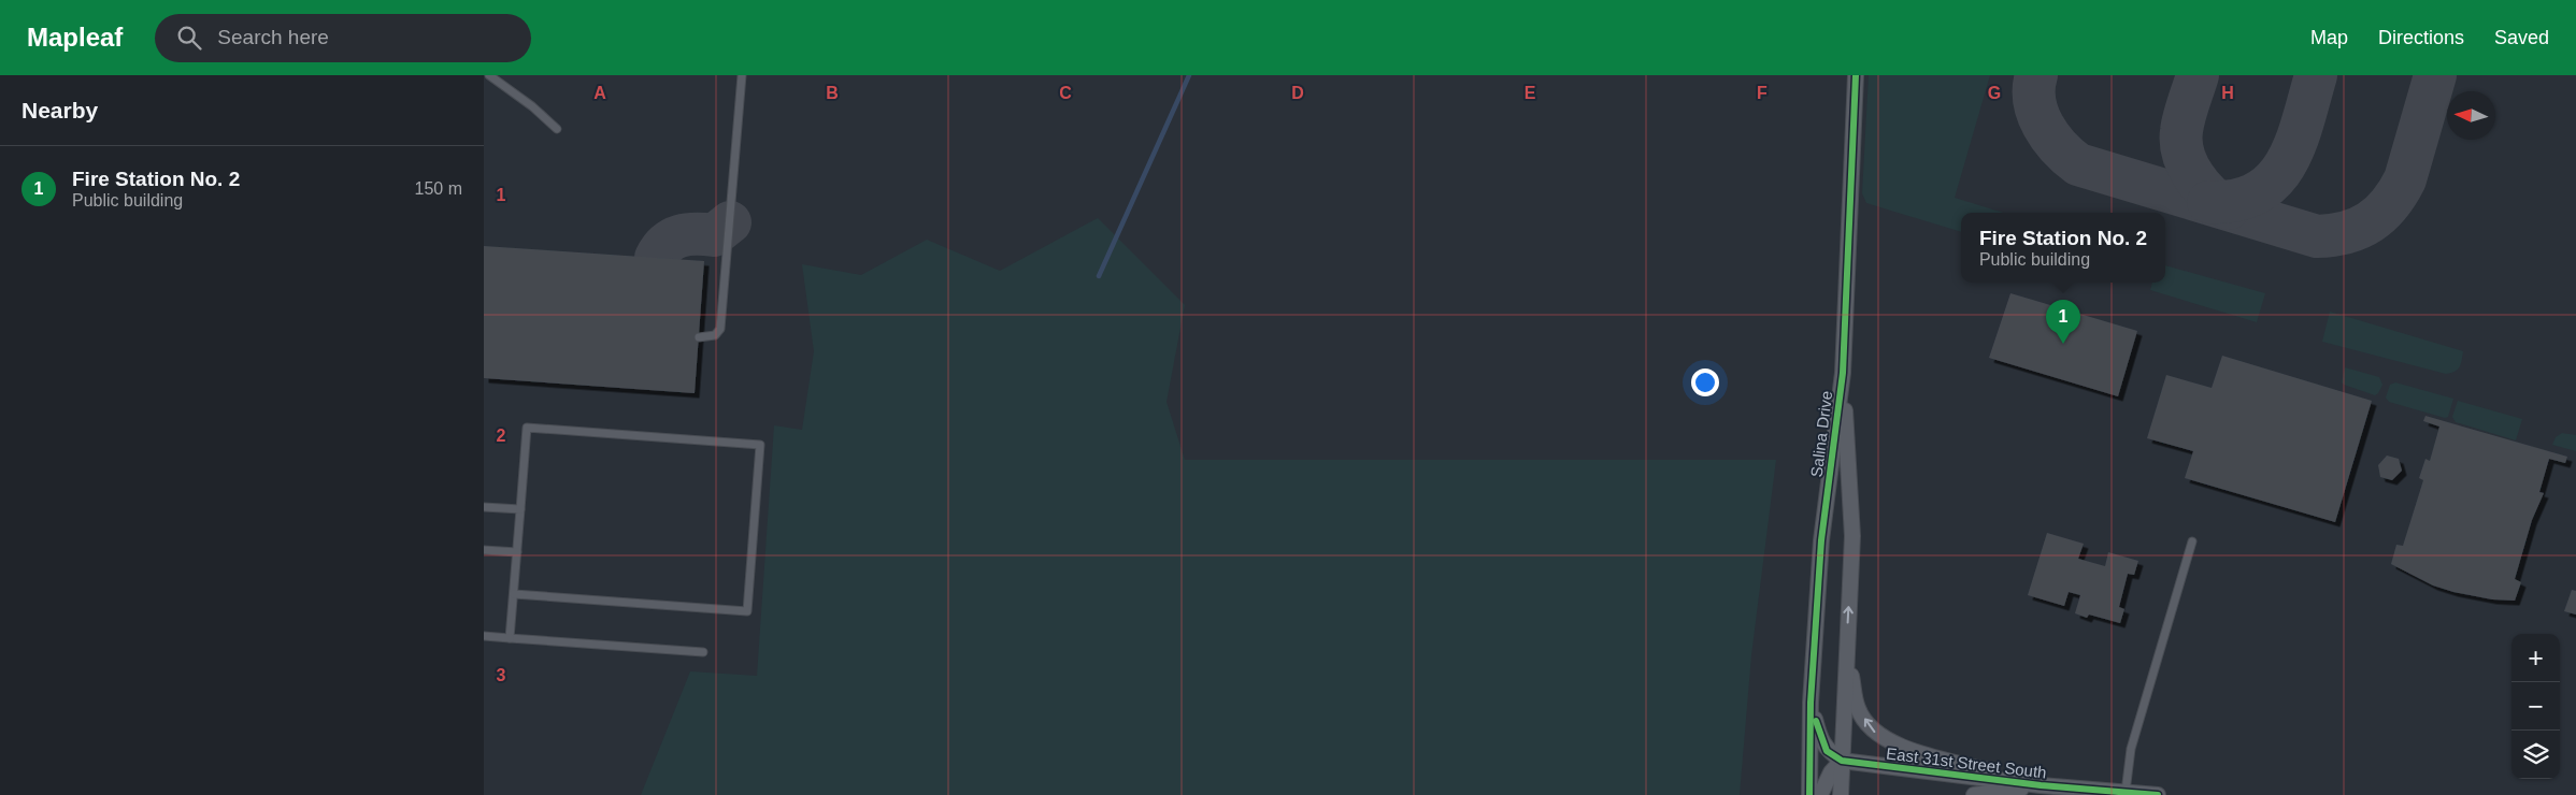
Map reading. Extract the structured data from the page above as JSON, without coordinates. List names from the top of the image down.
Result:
{
  "streets": {
    "street": ["Salina Drive", "East 31st Street South"]
  },
  "crossings": [
    ["Salina Drive", "East 31st Street South"]
  ],
  "north": "left",
  "page": {
    "header": "Mapleaf",
    "search": "Search here",
    "nav": ["Map", "Directions", "Saved"],
    "heading": "Nearby",
    "list": [
      {
        "mark": "1",
        "name": "Fire Station No. 2",
        "note": "Public building",
        "value": "150 m"
      }
    ],
    "popup": ["Fire Station No. 2", "Public building"],
    "pins": "1",
    "map_buttons": ["+", "−"]
  },
  "grid": {
    "columns": [
      "A",
      "B",
      "C",
      "D",
      "E",
      "F",
      "G",
      "H"
    ],
    "rows": ["1", "2", "3"]
  }
}
